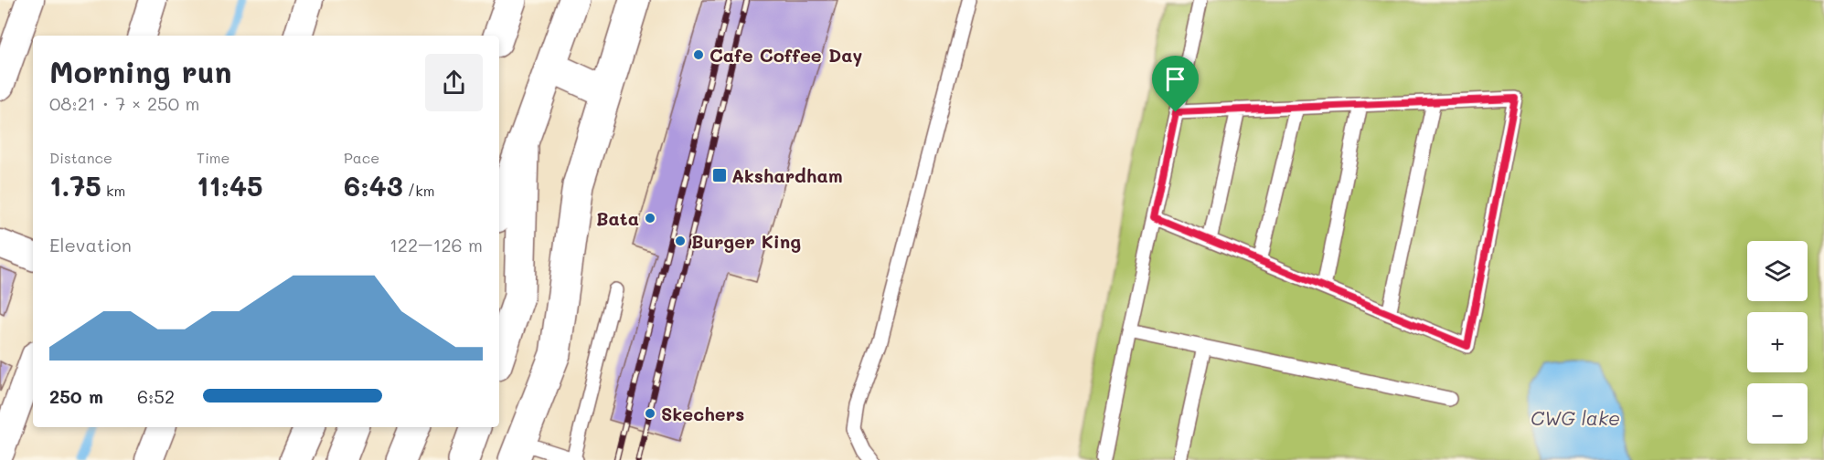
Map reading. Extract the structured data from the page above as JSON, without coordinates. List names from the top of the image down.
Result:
{
  "water": ["CWG lake"],
  "places": {
    "other": [
      "Cafe Coffee Day",
      "Bata",
      "Burger King",
      "Skechers"
    ],
    "transit": ["Akshardham"]
  },
  "page": {
    "heading": ["Morning run", "08:21 · 7 × 250 m"],
    "stats": [
      ["Distance", "1.75 km"],
      ["Time", "11:45"],
      ["Pace", "6:43 /km"]
    ],
    "chart": ["Elevation", "122–126 m"],
    "map_buttons": ["+", "−"],
    "list": [
      {
        "name": "250 m",
        "note": "6:52"
      }
    ]
  }
}
